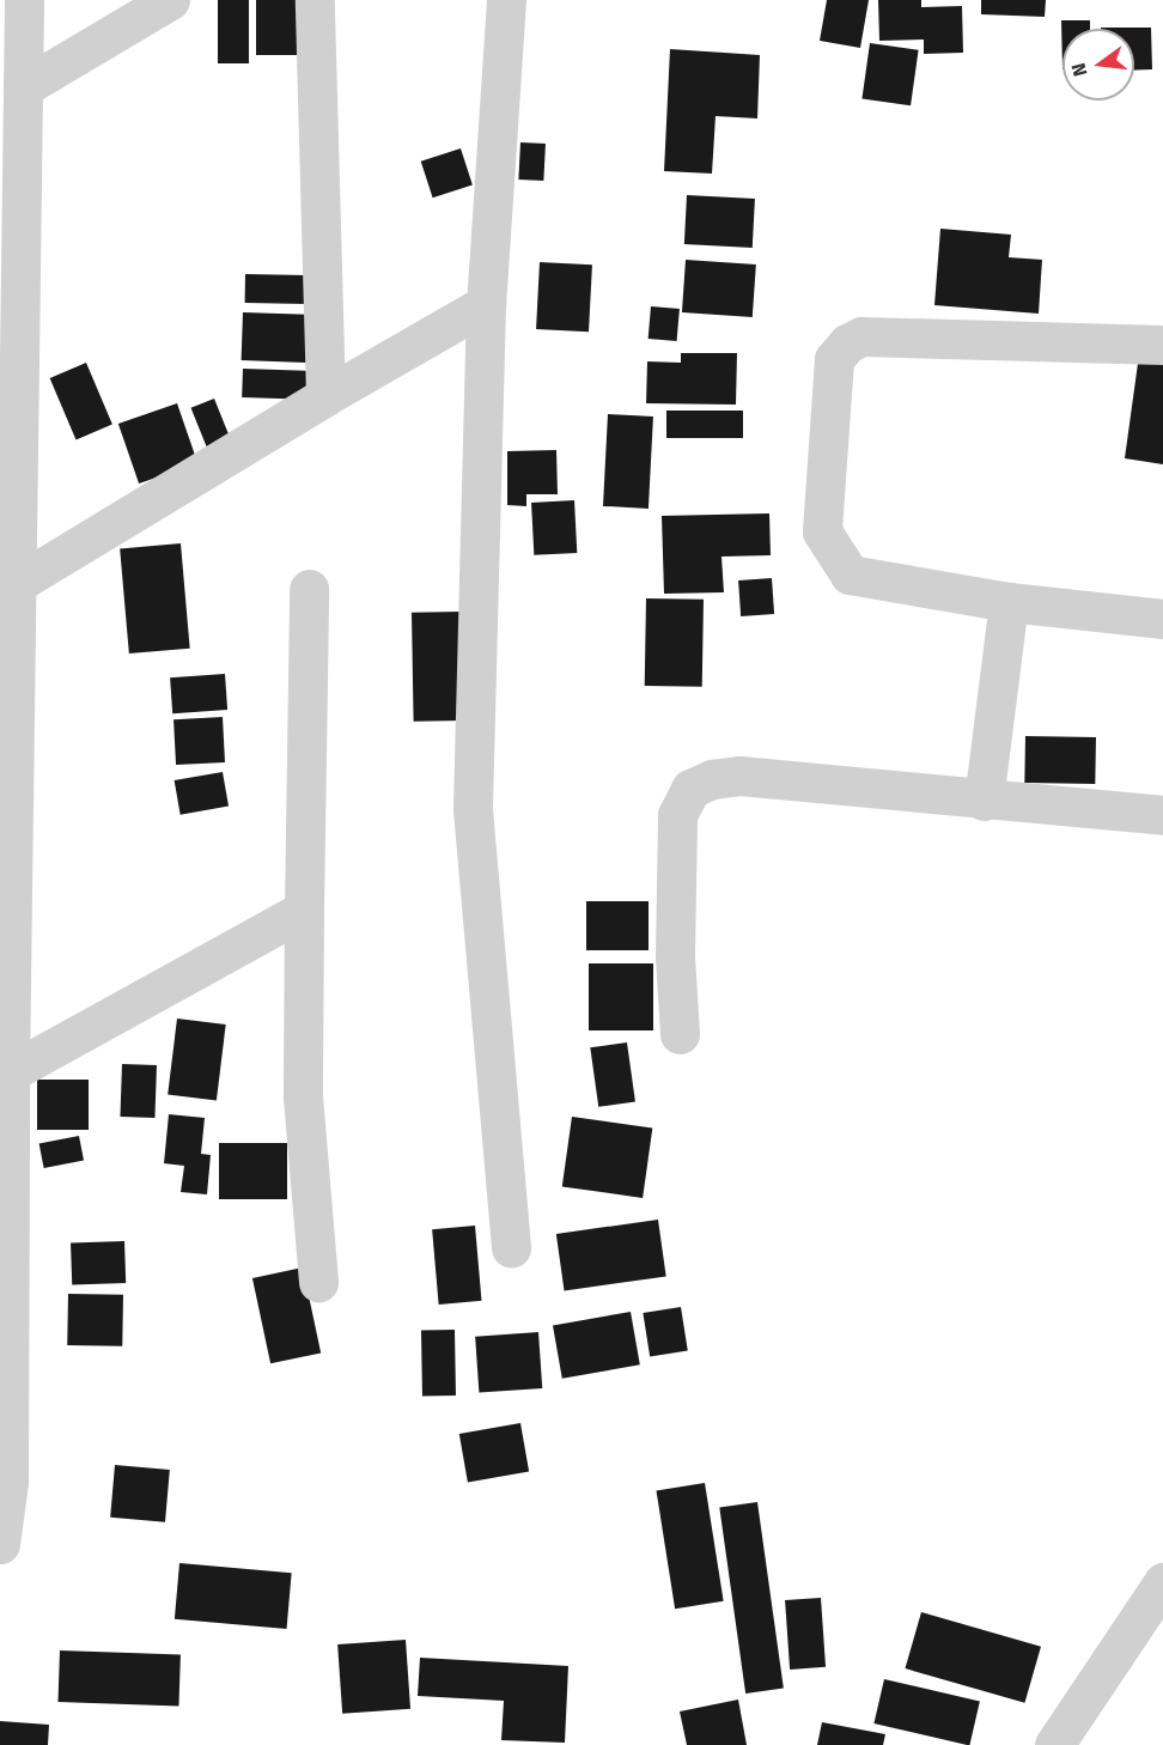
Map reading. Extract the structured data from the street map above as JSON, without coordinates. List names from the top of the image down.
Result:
{
  "north": "left"
}
